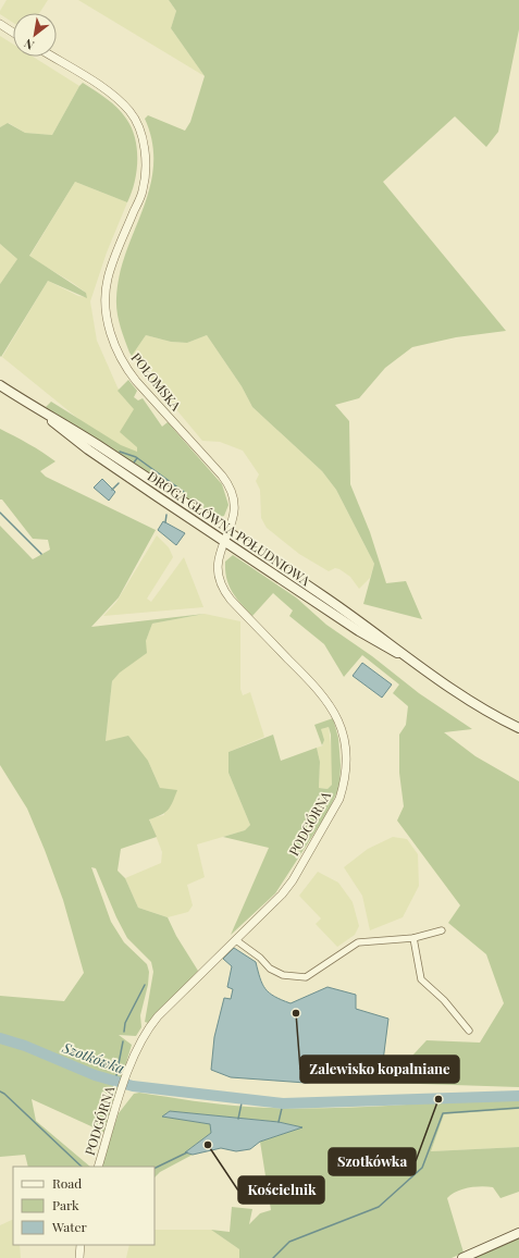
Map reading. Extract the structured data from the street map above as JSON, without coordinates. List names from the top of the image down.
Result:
{
  "streets": {
    "main road": ["DROGA GŁÓWNA POŁUDNIOWA"],
    "street": ["POŁOMSKA", "PODGÓRNA"]
  },
  "crossings": [
    ["POŁOMSKA", "DROGA GŁÓWNA POŁUDNIOWA"],
    ["POŁOMSKA", "PODGÓRNA"]
  ],
  "water": ["Szotkówka"],
  "places": ["Zalewisko kopalniane", "Szotkówka", "Kościelnik"],
  "legend": ["Road", "Park", "Water"],
  "north": "bottom left"
}
